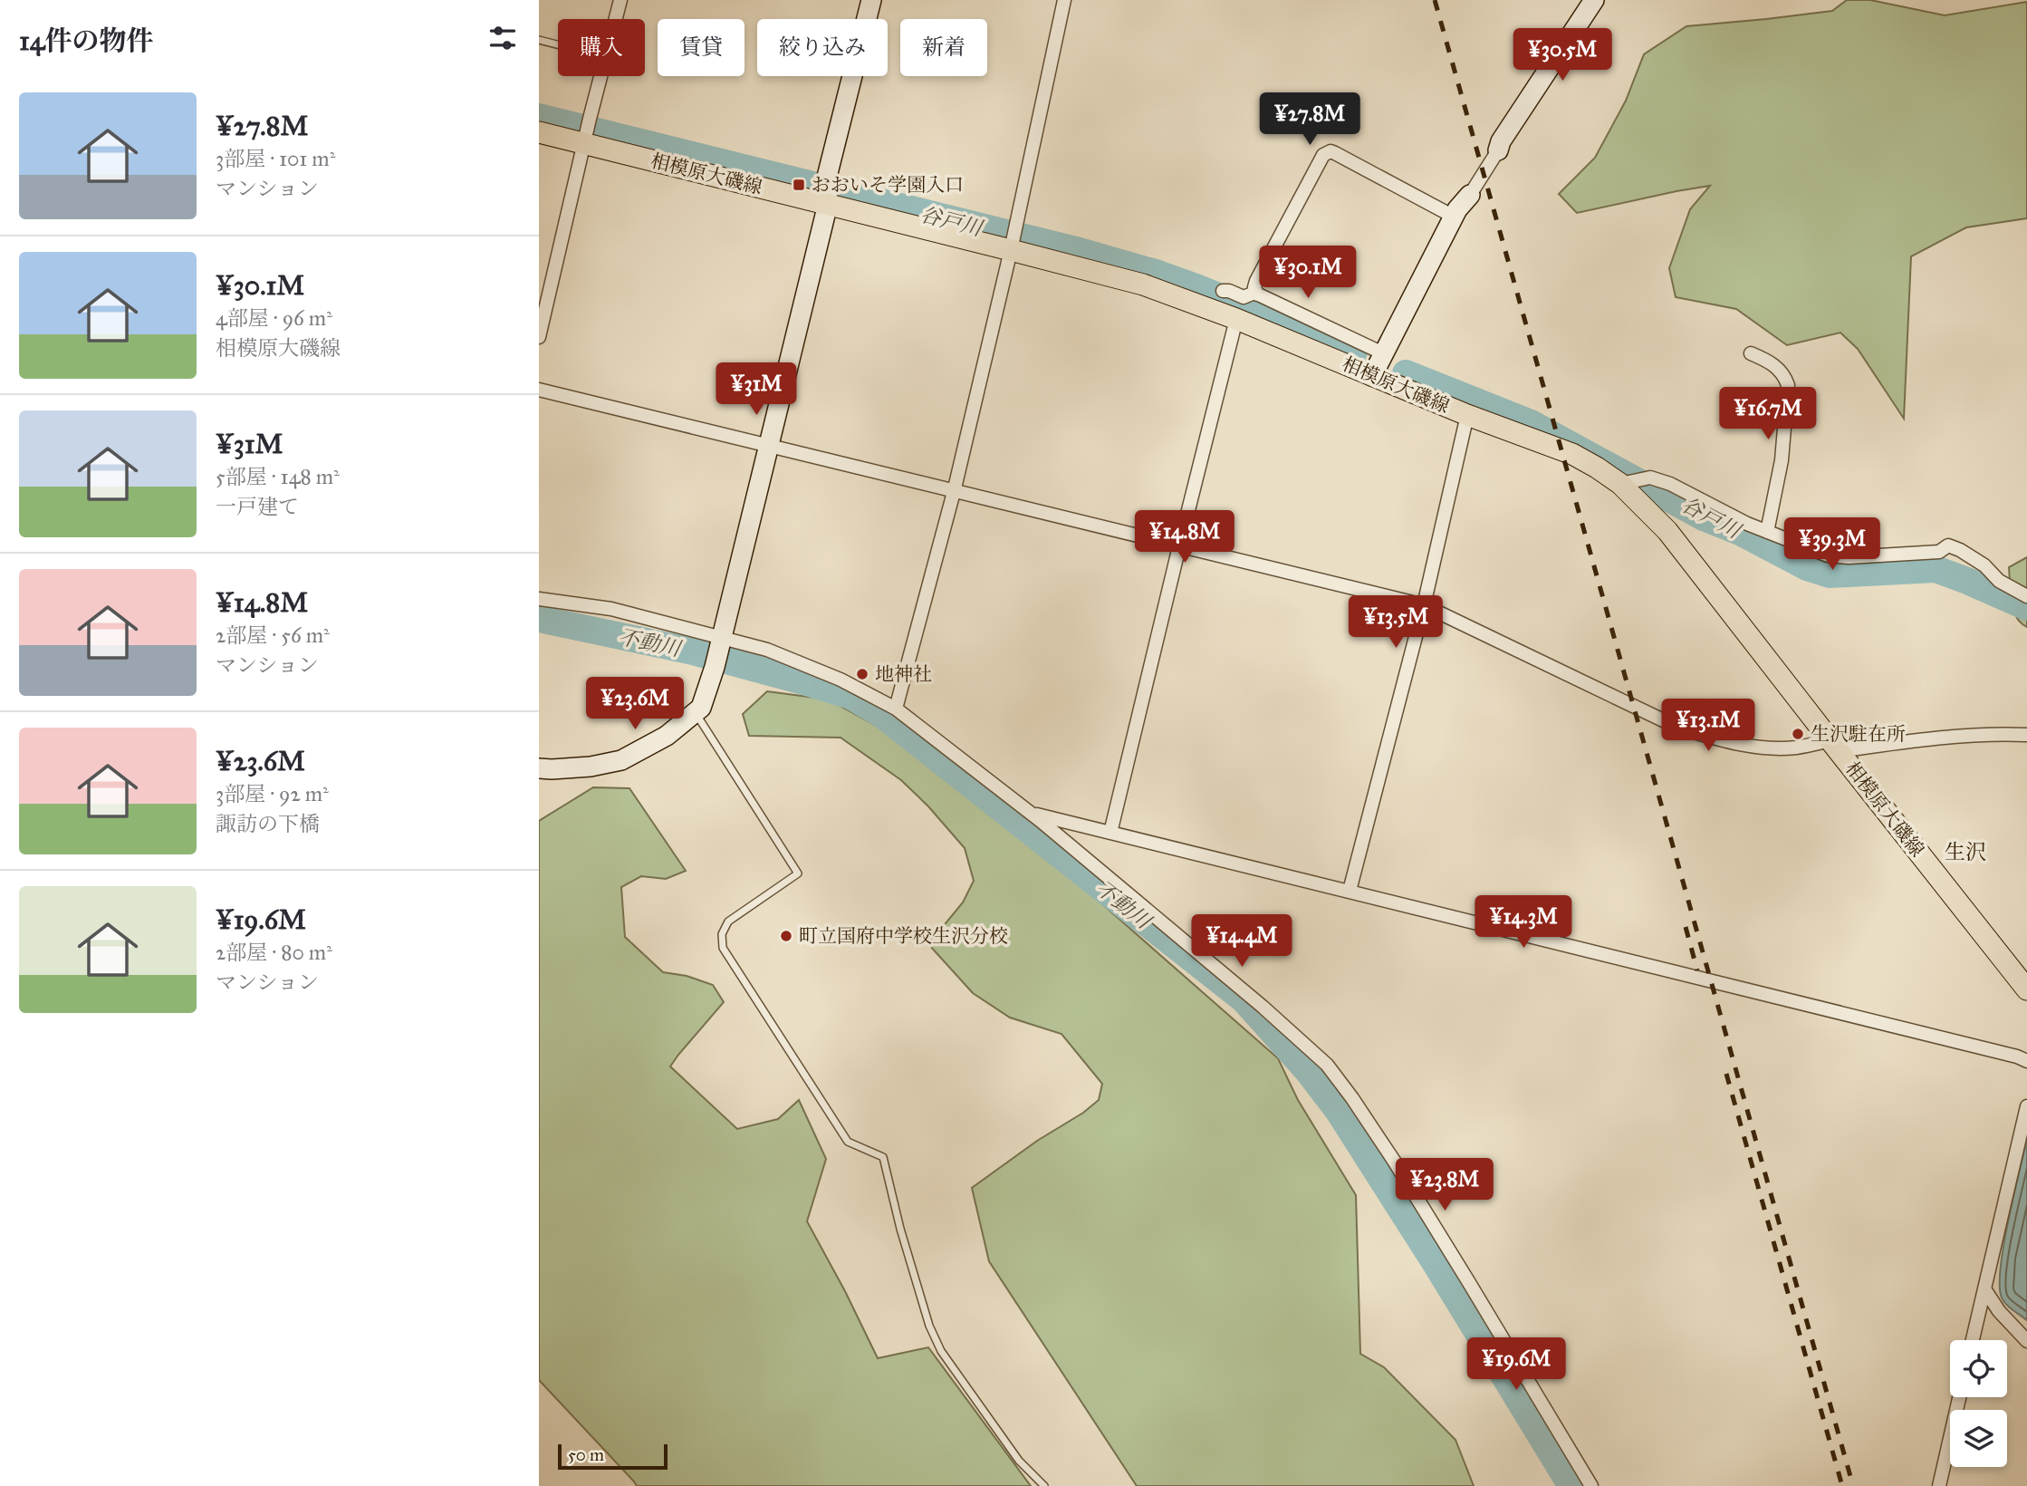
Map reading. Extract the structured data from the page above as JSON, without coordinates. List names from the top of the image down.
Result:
{
  "streets": {
    "main road": ["相模原大磯線"]
  },
  "districts": ["生沢"],
  "water": ["谷戸川", "不動川"],
  "places": {
    "transit": ["おおいそ学園入口"],
    "other": ["地神社", "生沢駐在所", "町立国府中学校生沢分校"]
  },
  "scale_bar": "50 m",
  "page": {
    "heading": "14件の物件",
    "chip": [
      "購入",
      "賃貸",
      "絞り込み",
      "新着"
    ],
    "price": [
      "¥30.5M",
      "¥27.8M",
      "¥30.1M",
      "¥31M",
      "¥16.7M",
      "¥14.8M",
      "¥39.3M",
      "¥13.5M",
      "¥23.6M",
      "¥13.1M",
      "¥14.3M",
      "¥14.4M",
      "¥23.8M",
      "¥19.6M"
    ],
    "list": [
      {
        "name": "¥27.8M",
        "note": "3部屋 · 101 m² · マンション"
      },
      {
        "name": "¥30.1M",
        "note": "4部屋 · 96 m² · 相模原大磯線"
      },
      {
        "name": "¥31M",
        "note": "5部屋 · 148 m² · 一戸建て"
      },
      {
        "name": "¥14.8M",
        "note": "2部屋 · 56 m² · マンション"
      },
      {
        "name": "¥23.6M",
        "note": "3部屋 · 92 m² · 諏訪の下橋"
      },
      {
        "name": "¥19.6M",
        "note": "2部屋 · 80 m² · マンション"
      }
    ],
    "scale": "50 m"
  }
}
